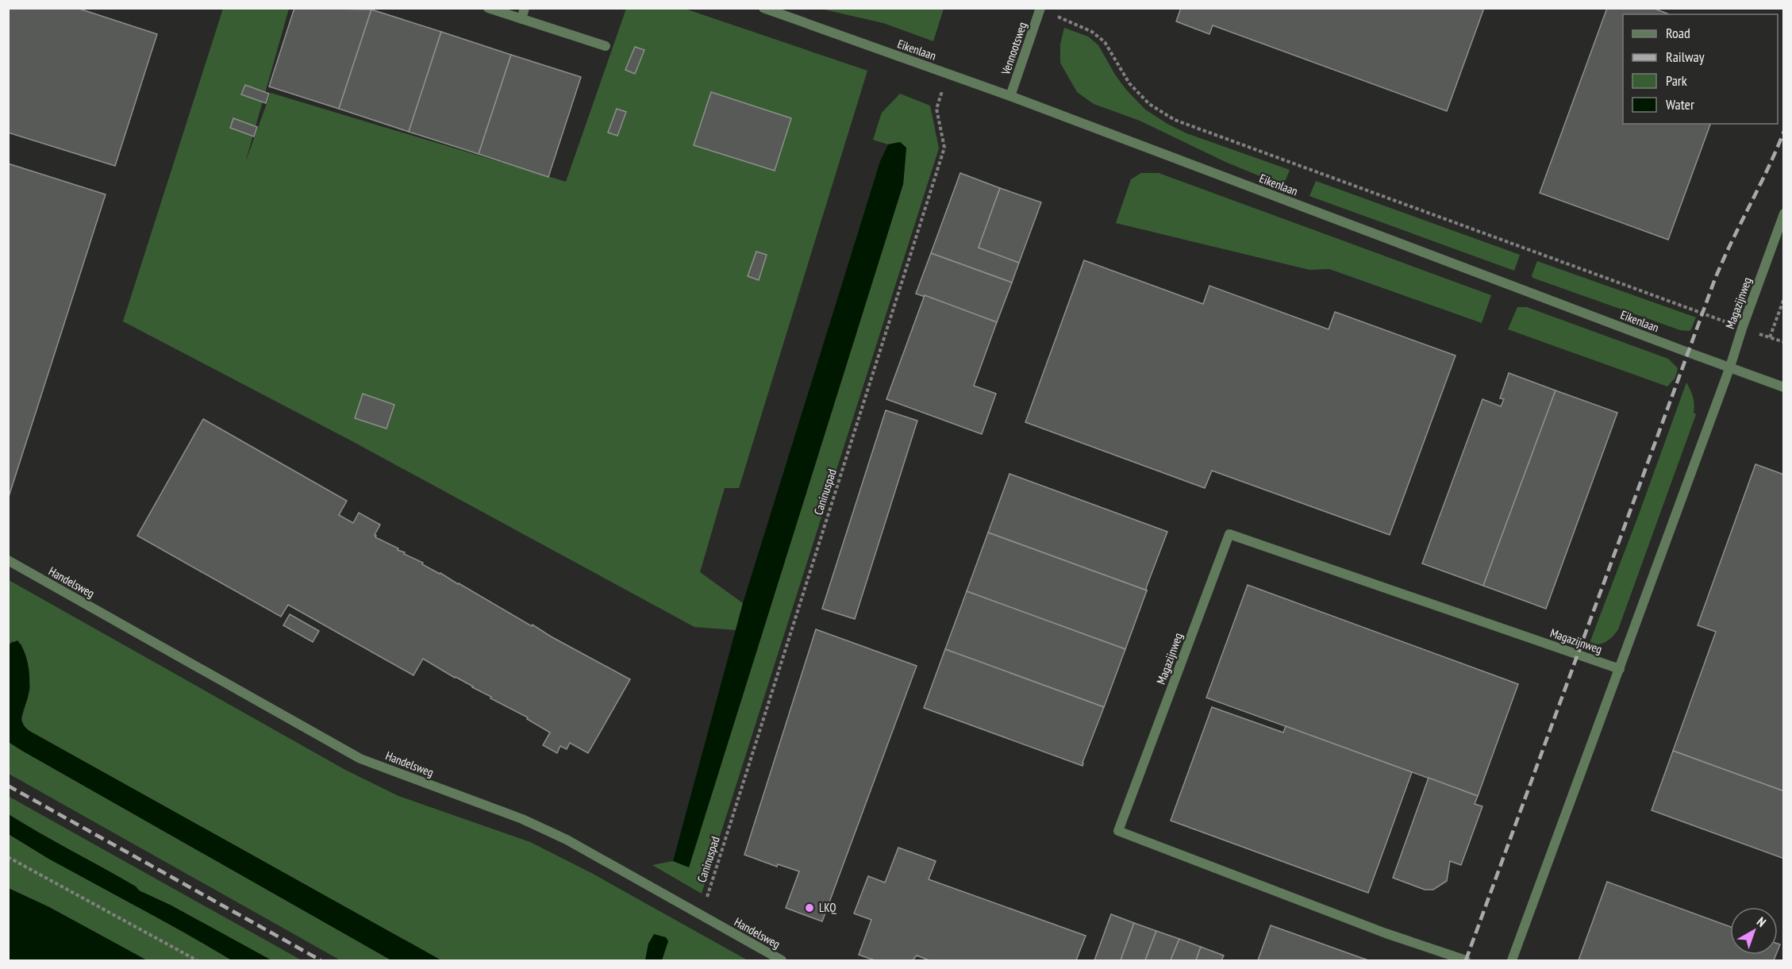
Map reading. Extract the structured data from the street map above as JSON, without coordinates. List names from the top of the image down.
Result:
{
  "streets": {
    "street": [
      "Vennootsweg",
      "Eikenlaan",
      "Magazijnweg",
      "Handelsweg"
    ],
    "path": ["Caninuspad"]
  },
  "crossings": [
    ["Vennootsweg", "Eikenlaan"],
    ["Eikenlaan", "Magazijnweg"],
    ["Eikenlaan", "Caninuspad"],
    ["Caninuspad", "Handelsweg"]
  ],
  "places": ["LKQ"],
  "legend": [
    "Road",
    "Railway",
    "Park",
    "Water"
  ],
  "north": "top right"
}
